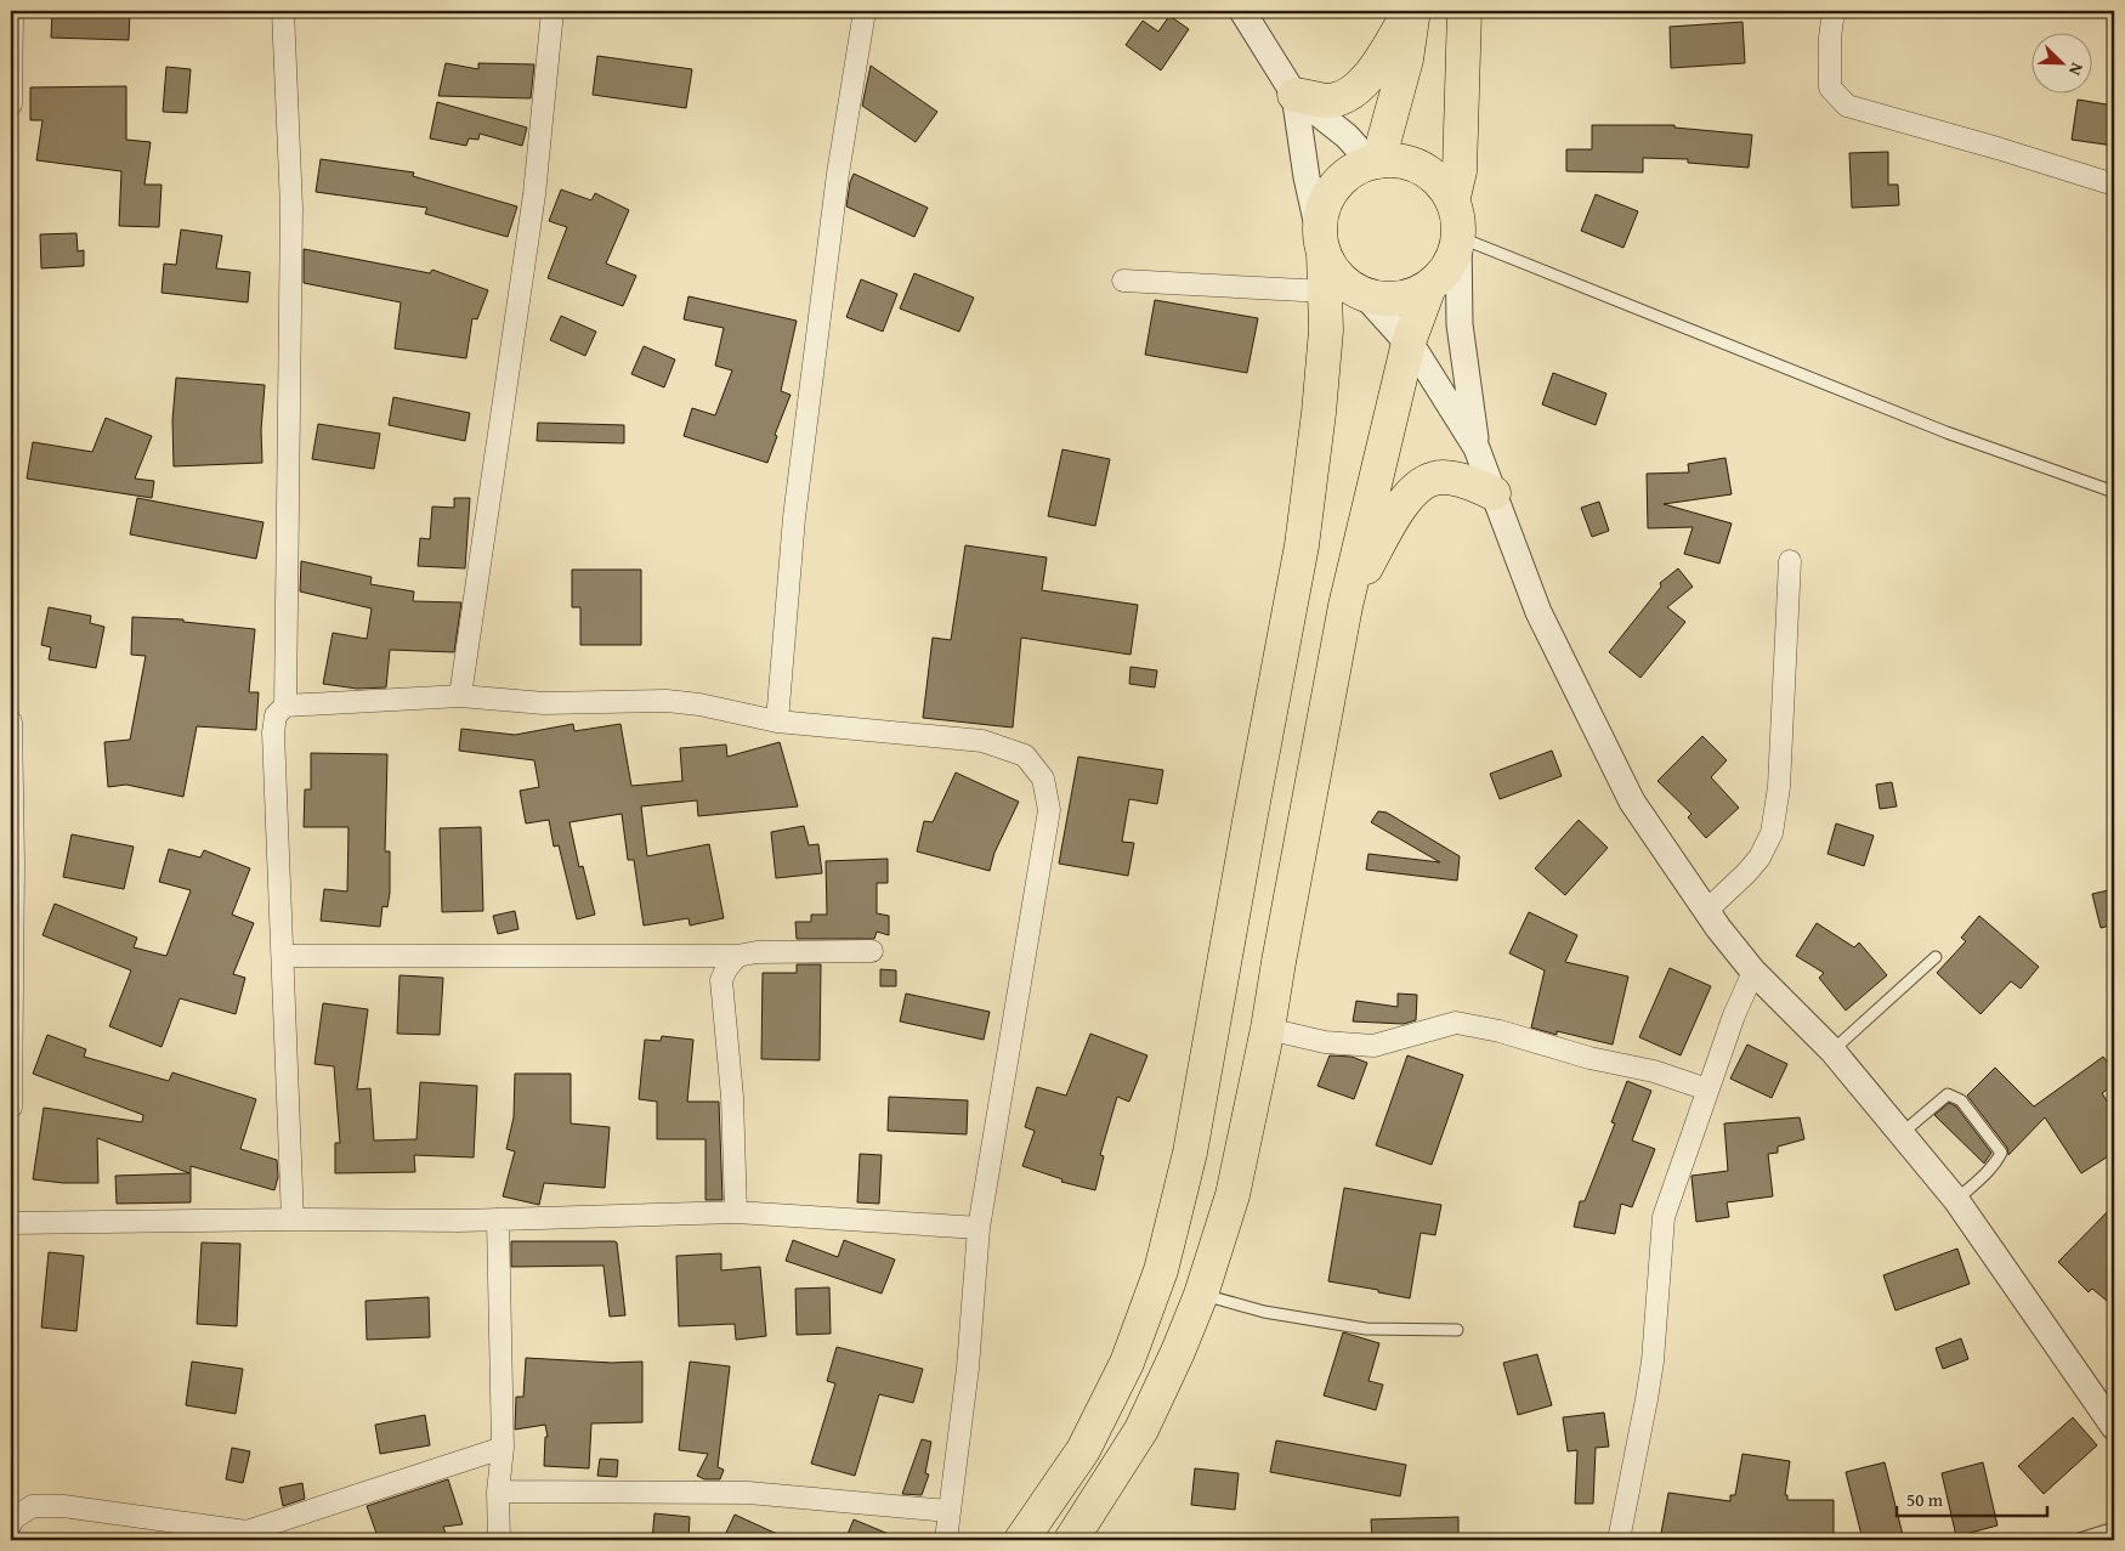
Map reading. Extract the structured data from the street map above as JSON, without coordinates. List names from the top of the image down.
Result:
{
  "scale_bar": "50 m",
  "north": "bottom right"
}
